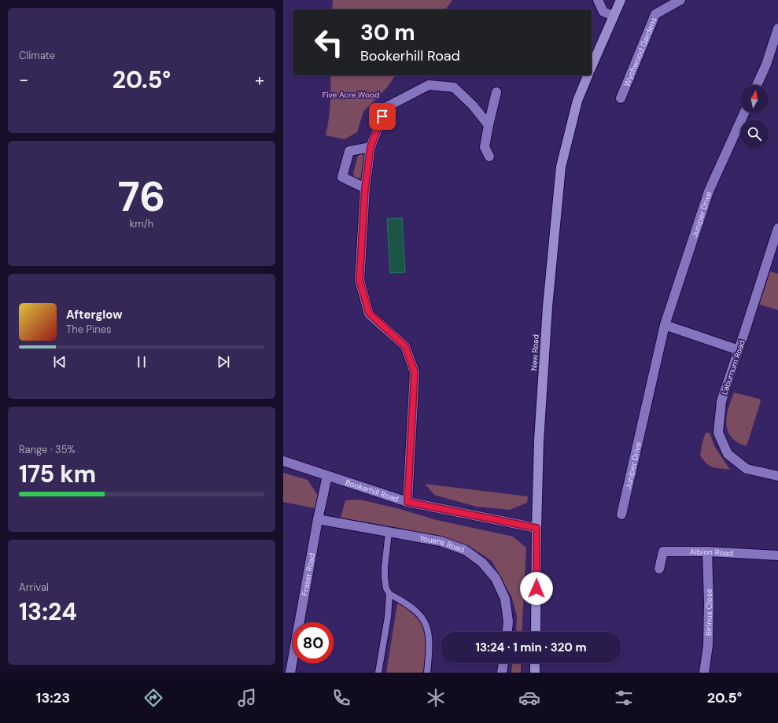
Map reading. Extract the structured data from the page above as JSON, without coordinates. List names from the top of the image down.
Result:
{
  "streets": {
    "highway": ["New Road"],
    "street": [
      "Wychwood Gardens",
      "Juniper Drive",
      "Laburnum Road",
      "Bookerhill Road",
      "Youens Road",
      "Albion Road",
      "Fraser Road",
      "Birinus Close"
    ]
  },
  "crossings": [
    ["New Road", "Bookerhill Road"],
    ["Bookerhill Road", "Fraser Road"],
    ["Youens Road", "Fraser Road"],
    ["Albion Road", "Birinus Close"]
  ],
  "parks": ["Five Acre Wood"],
  "north": "top",
  "page": {
    "tile": [
      "Climate",
      ["76", "km/h"],
      ["Range · 35%", "175 km"],
      ["Arrival", "13:24"]
    ],
    "turn": ["30 m", "Bookerhill Road"],
    "heat": ["−", "20.5°", "+"],
    "song": ["Afterglow", "The Pines"],
    "limit": "80",
    "trip": "13:24 · 1 min · 320 m",
    "tabs": ["13:23", "20.5°"]
  }
}
